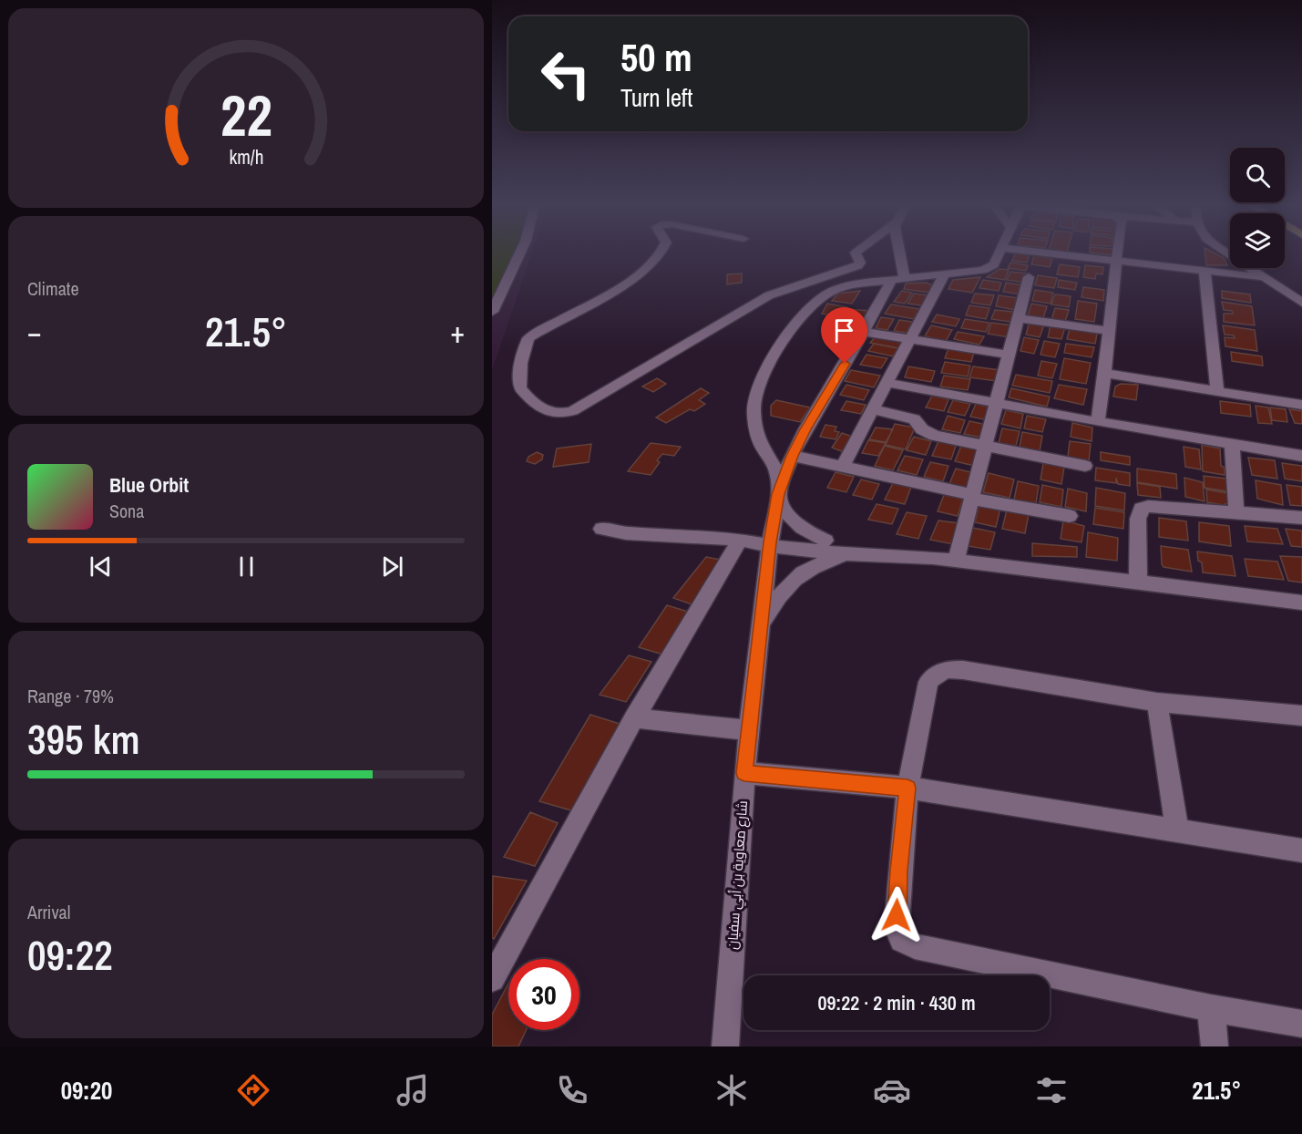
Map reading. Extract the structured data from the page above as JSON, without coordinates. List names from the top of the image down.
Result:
{
  "streets": {
    "street": ["شارع معاوية بن أبي سفيان"]
  },
  "page": {
    "turn": ["50 m", "Turn left"],
    "tile": [
      "Climate",
      ["Range · 79%", "395 km"],
      ["Arrival", "09:22"]
    ],
    "heat": ["−", "21.5°", "+"],
    "song": ["Blue Orbit", "Sona"],
    "limit": "30",
    "trip": "09:22 · 2 min · 430 m",
    "tabs": ["09:20", "21.5°"],
    "gauge": ["22", "km/h"]
  }
}
